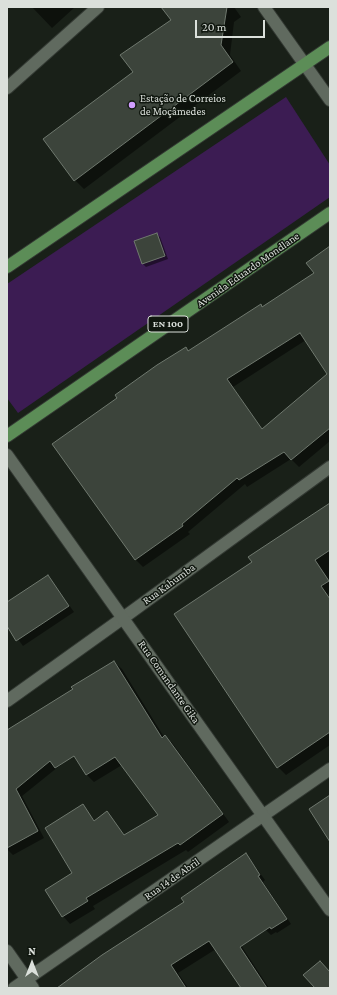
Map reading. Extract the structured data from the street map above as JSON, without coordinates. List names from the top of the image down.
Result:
{
  "streets": {
    "main road": ["Avenida Eduardo Mondlane", "EN 100"],
    "street": ["Rua Kahumba", "Rua Comandante Gika", "Rua 14 de Abril"]
  },
  "crossings": [
    ["Rua Kahumba", "Rua Comandante Gika"],
    ["Rua Comandante Gika", "Rua 14 de Abril"]
  ],
  "places": ["Estação de Correios de Moçâmedes"],
  "scale_bar": "20 m",
  "north": "top"
}
